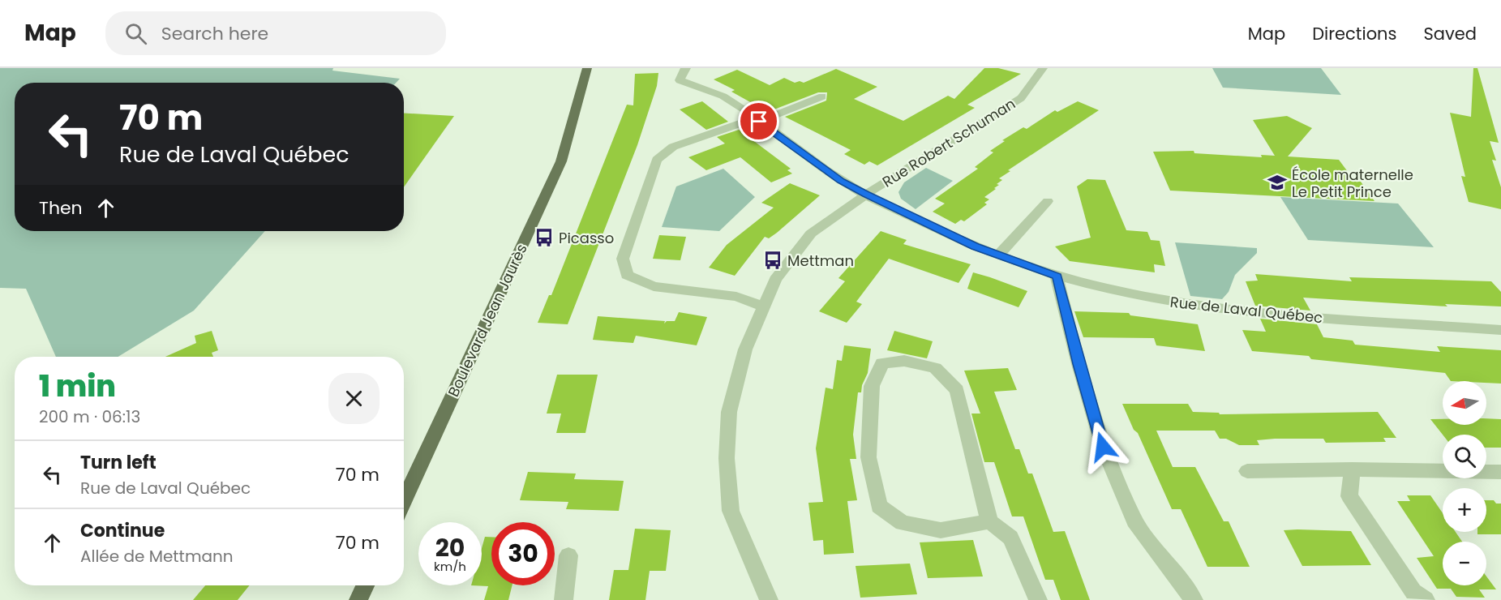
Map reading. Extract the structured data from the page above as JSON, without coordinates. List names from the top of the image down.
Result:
{
  "streets": {
    "main road": ["Boulevard Jean Jaurès"],
    "street": ["Rue Robert Schuman", "Rue de Laval Québec"]
  },
  "crossings": [
    ["Rue Robert Schuman", "Rue de Laval Québec"]
  ],
  "places": {
    "school or university": ["École maternelle Le Petit Prince"],
    "bus stop": ["Picasso", "Mettman"]
  },
  "north": "left",
  "page": {
    "header": "Map",
    "search": "Search here",
    "nav": ["Map", "Directions", "Saved"],
    "turn": ["70 m", "Rue de Laval Québec"],
    "then": "Then",
    "heading": ["1 min", "200 m · 06:13"],
    "map_buttons": ["+", "−"],
    "list": [
      {
        "name": "Turn left",
        "note": "Rue de Laval Québec",
        "value": "70 m"
      },
      {
        "name": "Continue",
        "note": "Allée de Mettmann",
        "value": "70 m"
      }
    ],
    "speed": "20 km/h",
    "limit": "30"
  }
}
